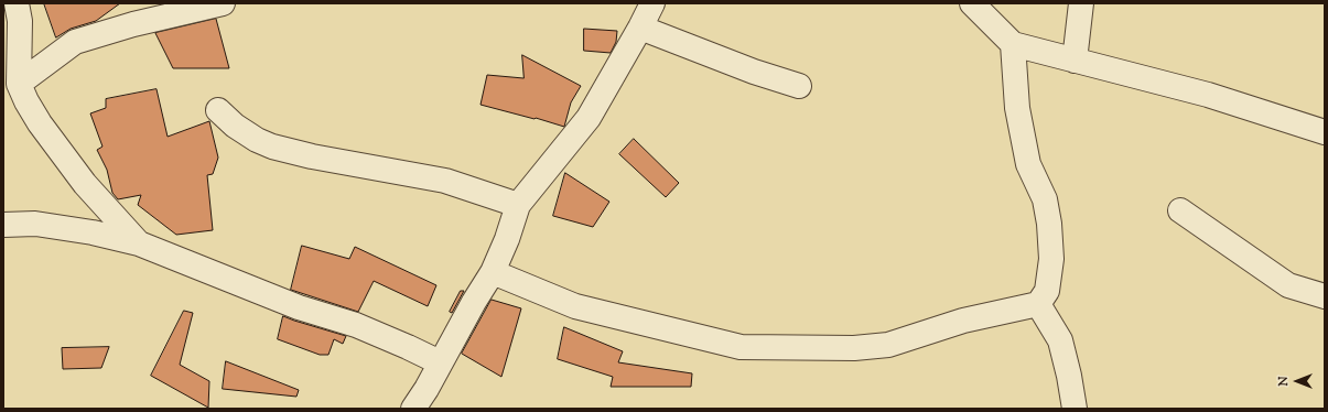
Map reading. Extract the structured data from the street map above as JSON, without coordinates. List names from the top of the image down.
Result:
{
  "north": "left"
}
